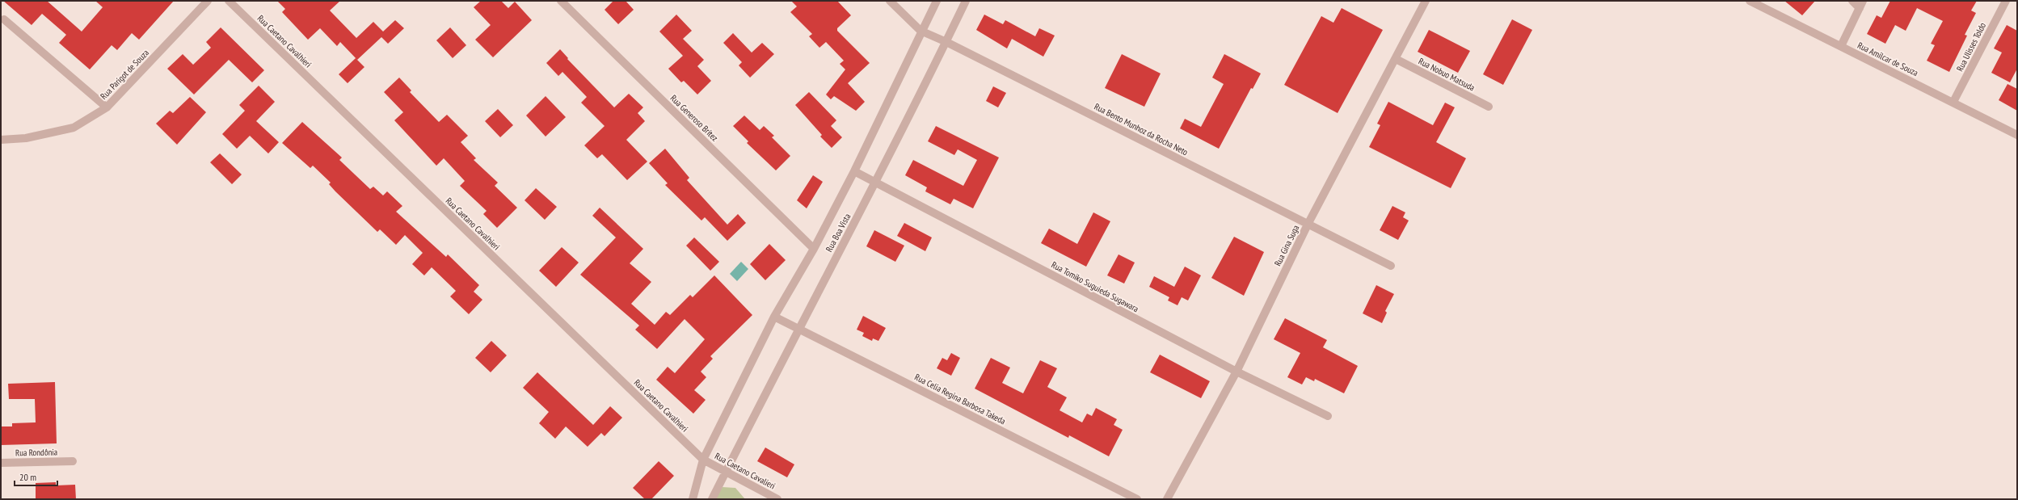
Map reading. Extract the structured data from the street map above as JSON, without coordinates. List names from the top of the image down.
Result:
{
  "streets": {
    "street": [
      "Rua Caetano Cavalhieri",
      "Rua Ulisses Toldo",
      "Rua Amílcar de Souza",
      "Rua Parigot de Souza",
      "Rua Nobuo Matsuda",
      "Rua Generoso Britez",
      "Rua Bento Munhoz da Rocha Neto",
      "Rua Boa Vista",
      "Rua Gina Suga",
      "Rua Tomiko Suguieda Sugawara",
      "Rua Celia Regina Barbosa Takeda",
      "Rua Rondônia",
      "Rua Caetano Cavalieri"
    ]
  },
  "crossings": [
    ["Rua Caetano Cavalhieri", "Rua Boa Vista"],
    ["Rua Caetano Cavalhieri", "Rua Caetano Cavalieri"],
    ["Rua Ulisses Toldo", "Rua Amílcar de Souza"],
    ["Rua Nobuo Matsuda", "Rua Gina Suga"],
    ["Rua Generoso Britez", "Rua Boa Vista"],
    ["Rua Bento Munhoz da Rocha Neto", "Rua Boa Vista"],
    ["Rua Bento Munhoz da Rocha Neto", "Rua Gina Suga"],
    ["Rua Boa Vista", "Rua Tomiko Suguieda Sugawara"],
    ["Rua Boa Vista", "Rua Celia Regina Barbosa Takeda"],
    ["Rua Boa Vista", "Rua Caetano Cavalieri"],
    ["Rua Gina Suga", "Rua Tomiko Suguieda Sugawara"]
  ],
  "scale_bar": "20 m"
}
